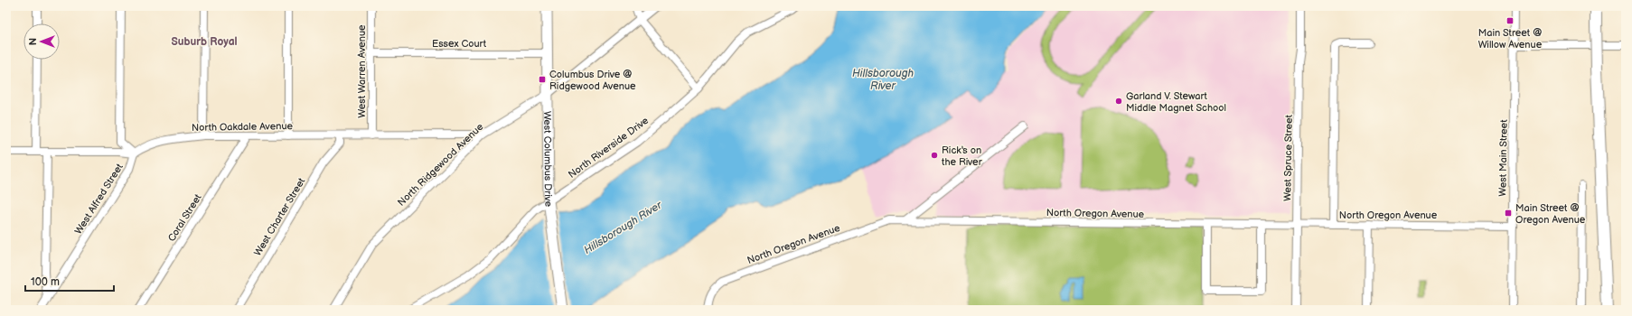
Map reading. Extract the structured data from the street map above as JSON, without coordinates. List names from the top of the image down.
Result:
{
  "streets": {
    "main road": ["West Columbus Drive"],
    "street": [
      "Essex Court",
      "West Warren Avenue",
      "North Oakdale Avenue",
      "North Riverside Drive",
      "West Spruce Street",
      "West Main Street",
      "North Ridgewood Avenue",
      "West Alfred Street",
      "North Oregon Avenue",
      "West Charter Street",
      "Coral Street"
    ]
  },
  "crossings": [
    ["Essex Court", "West Warren Avenue"],
    ["Essex Court", "West Columbus Drive"],
    ["West Warren Avenue", "North Oakdale Avenue"],
    ["North Oakdale Avenue", "North Ridgewood Avenue"],
    ["North Oakdale Avenue", "West Alfred Street"],
    ["North Oakdale Avenue", "West Charter Street"],
    ["North Oakdale Avenue", "Coral Street"],
    ["North Riverside Drive", "West Columbus Drive"],
    ["West Spruce Street", "North Oregon Avenue"],
    ["West Main Street", "North Oregon Avenue"],
    ["West Columbus Drive", "North Ridgewood Avenue"]
  ],
  "districts": ["Suburb Royal"],
  "water": ["Hillsborough River"],
  "places": {
    "transit": ["Main Street @ Willow Avenue", "Columbus Drive @ Ridgewood Avenue", "Main Street @ Oregon Avenue"],
    "other": ["Garland V. Stewart Middle Magnet School", "Rick's on the River"]
  },
  "scale_bar": "100 m",
  "north": "left"
}
